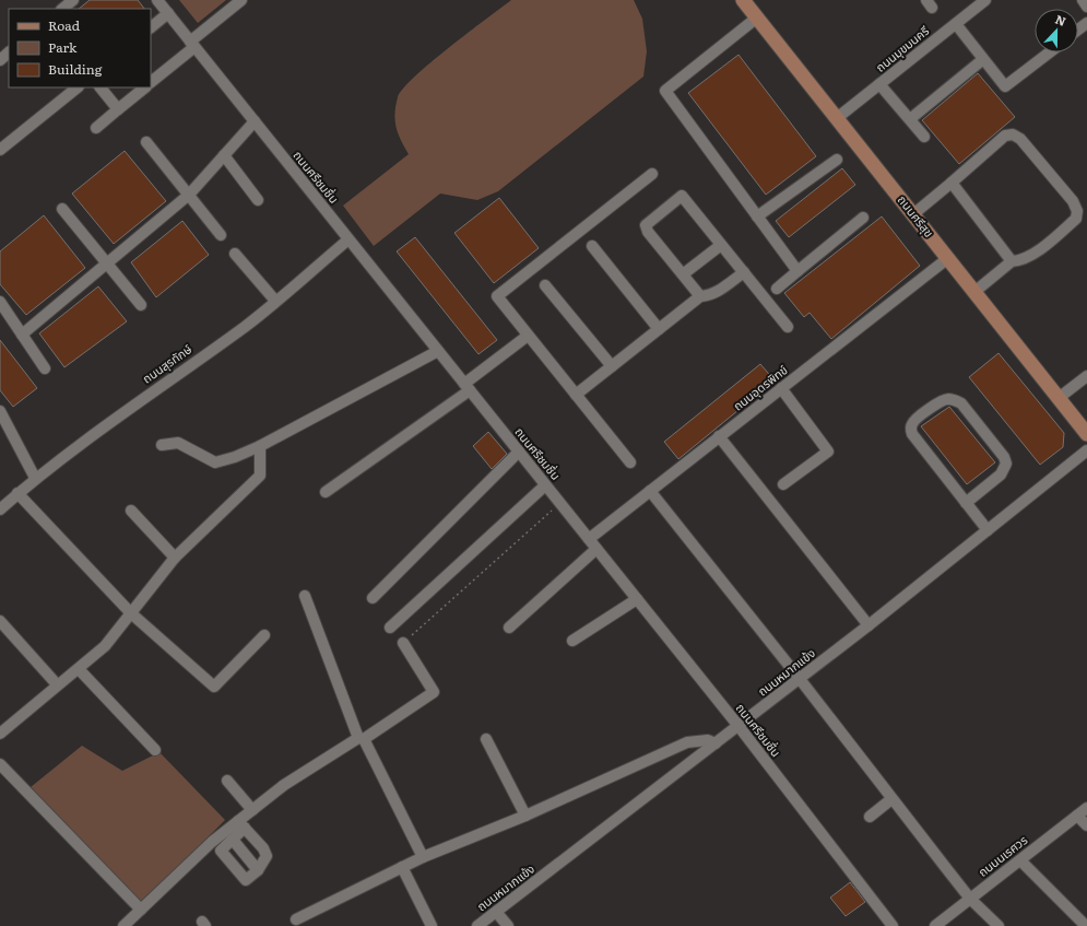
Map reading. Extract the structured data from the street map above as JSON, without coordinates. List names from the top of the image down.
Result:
{
  "streets": {
    "main road": ["ถนนศรีสุข"],
    "street": [
      "ถนนมุขมนครี",
      "ถนนศรีชมชื่น",
      "ถนนสุรทักษ์",
      "ถนนอุดรพิทข์",
      "ถนนหมากแข้ง",
      "ถนนนเรศวร"
    ]
  },
  "crossings": [
    ["ถนนมุขมนครี", "ถนนศรีสุข"],
    ["ถนนศรีชมชื่น", "ถนนสุรทักษ์"],
    ["ถนนศรีชมชื่น", "ถนนอุดรพิทข์"],
    ["ถนนศรีชมชื่น", "ถนนหมากแข้ง"],
    ["ถนนศรีสุข", "ถนนอุดรพิทข์"]
  ],
  "legend": ["Road", "Park", "Building"],
  "north": "top"
}
